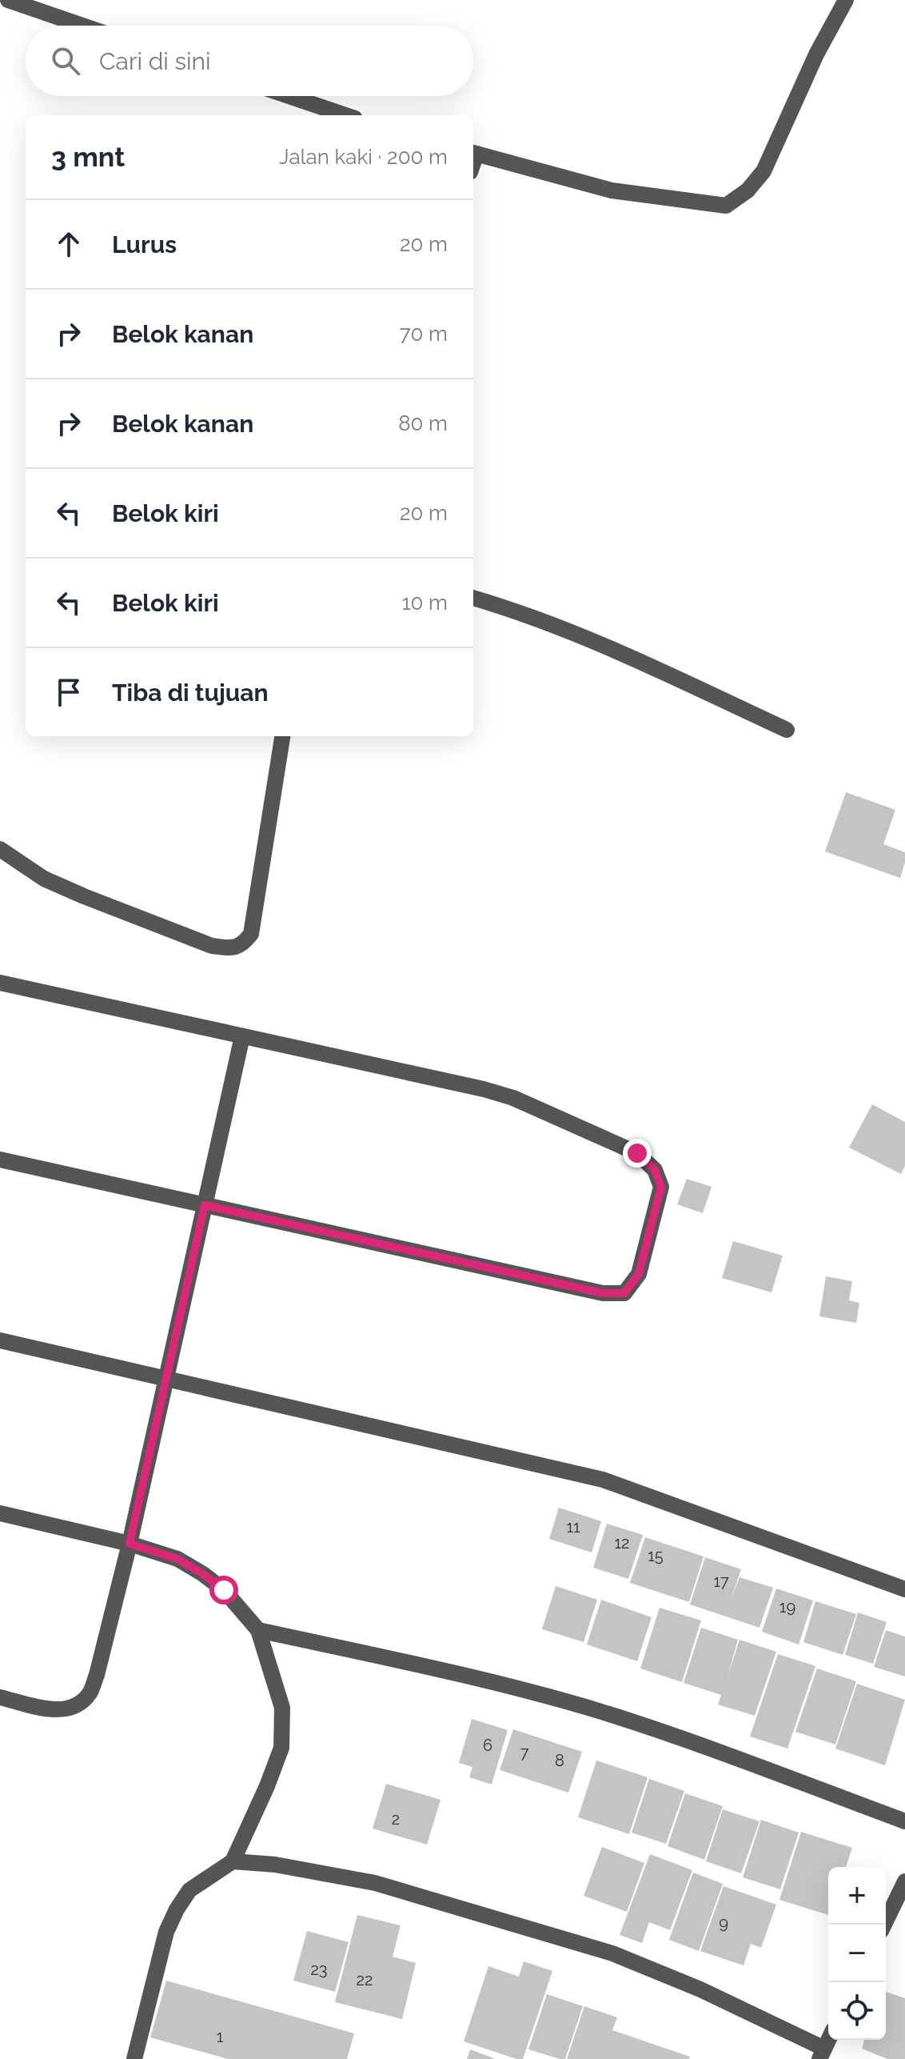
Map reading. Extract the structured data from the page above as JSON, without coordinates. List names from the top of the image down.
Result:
{
  "house_numbers": [
    "11",
    "12",
    "15",
    "17",
    "19",
    "6",
    "7",
    "8",
    "2",
    "9",
    "23",
    "22",
    "1"
  ],
  "page": {
    "search": "Cari di sini",
    "heading": ["3 mnt", "Jalan kaki · 200 m"],
    "list": [
      ["Lurus", "20 m"],
      ["Belok kanan", "70 m"],
      ["Belok kanan", "80 m"],
      ["Belok kiri", "20 m"],
      ["Belok kiri", "10 m"],
      "Tiba di tujuan"
    ],
    "map_buttons": ["+", "−"]
  }
}
